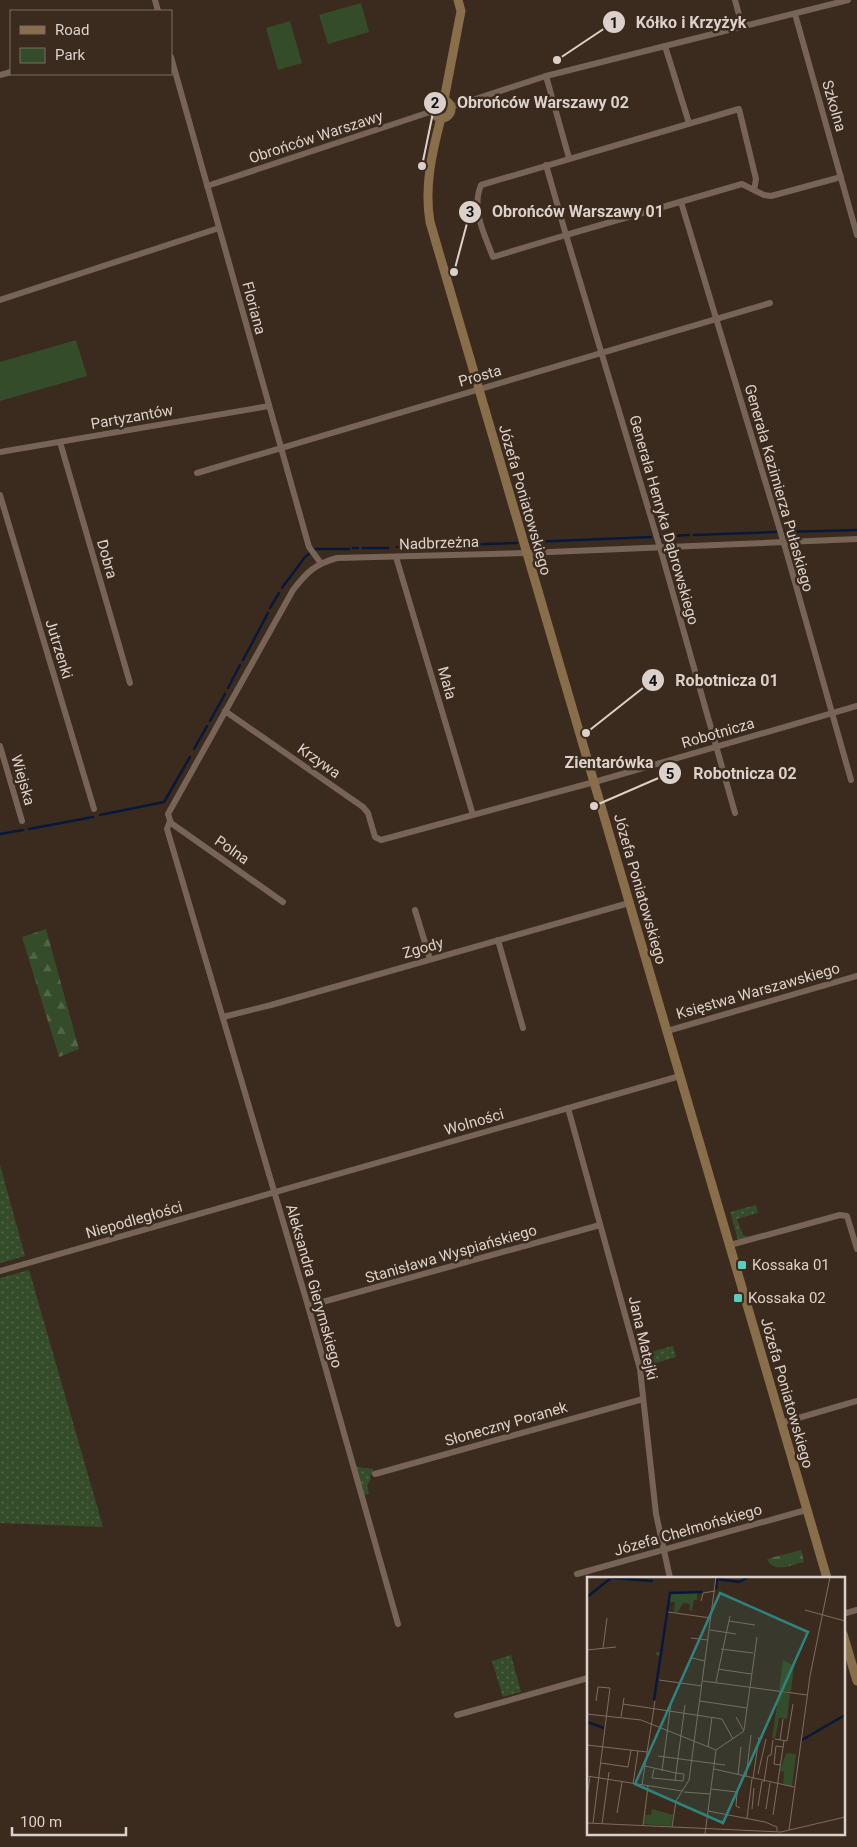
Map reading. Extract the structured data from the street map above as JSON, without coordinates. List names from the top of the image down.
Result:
{
  "streets": {
    "street": [
      "Szkolna",
      "Obrońców Warszawy",
      "Floriana",
      "Prosta",
      "Partyzantów",
      "Generała Kazimierza Pułaskiego",
      "Józefa Poniatowskiego",
      "Generała Henryka Dąbrowskiego",
      "Nadbrzeżna",
      "Dobra",
      "Jutrzenki",
      "Mała",
      "Robotnicza",
      "Krzywa",
      "Wiejska",
      "Polna",
      "Zgody",
      "Księstwa Warszawskiego",
      "Wolności",
      "Niepodległości",
      "Stanisława Wyspiańskiego",
      "Aleksandra Gierymskiego",
      "Jana Matejki",
      "Słoneczny Poranek",
      "Józefa Chełmońskiego"
    ]
  },
  "crossings": [
    ["Obrońców Warszawy", "Floriana"],
    ["Floriana", "Prosta"],
    ["Floriana", "Partyzantów"],
    ["Floriana", "Nadbrzeżna"],
    ["Prosta", "Generała Kazimierza Pułaskiego"],
    ["Prosta", "Józefa Poniatowskiego"],
    ["Prosta", "Generała Henryka Dąbrowskiego"],
    ["Partyzantów", "Dobra"],
    ["Generała Kazimierza Pułaskiego", "Nadbrzeżna"],
    ["Generała Kazimierza Pułaskiego", "Robotnicza"],
    ["Józefa Poniatowskiego", "Nadbrzeżna"],
    ["Józefa Poniatowskiego", "Robotnicza"],
    ["Józefa Poniatowskiego", "Zgody"],
    ["Józefa Poniatowskiego", "Księstwa Warszawskiego"],
    ["Józefa Poniatowskiego", "Wolności"],
    ["Józefa Poniatowskiego", "Józefa Chełmońskiego"],
    ["Generała Henryka Dąbrowskiego", "Nadbrzeżna"],
    ["Generała Henryka Dąbrowskiego", "Robotnicza"],
    ["Nadbrzeżna", "Mała"],
    ["Mała", "Robotnicza"],
    ["Robotnicza", "Krzywa"],
    ["Polna", "Aleksandra Gierymskiego"],
    ["Zgody", "Aleksandra Gierymskiego"],
    ["Wolności", "Niepodległości"],
    ["Wolności", "Aleksandra Gierymskiego"],
    ["Wolności", "Jana Matejki"],
    ["Niepodległości", "Aleksandra Gierymskiego"],
    ["Stanisława Wyspiańskiego", "Aleksandra Gierymskiego"],
    ["Stanisława Wyspiańskiego", "Jana Matejki"],
    ["Jana Matejki", "Słoneczny Poranek"],
    ["Jana Matejki", "Józefa Chełmońskiego"]
  ],
  "districts": ["Zientarówka"],
  "places": {
    "other": [
      "Kółko i Krzyżyk",
      "Obrońców Warszawy 02",
      "Obrońców Warszawy 01",
      "Robotnicza 01",
      "Robotnicza 02"
    ],
    "transit": ["Kossaka 01", "Kossaka 02"]
  },
  "legend": ["Road", "Park"],
  "scale_bar": "100 m"
}
